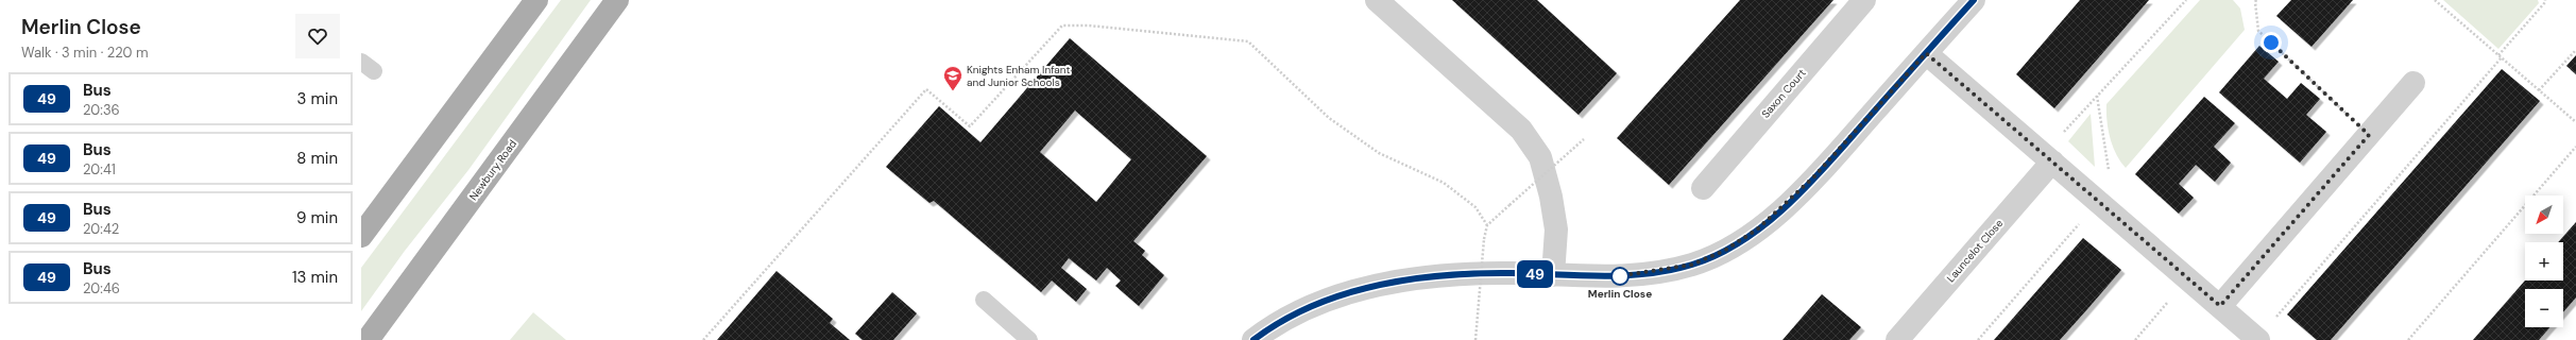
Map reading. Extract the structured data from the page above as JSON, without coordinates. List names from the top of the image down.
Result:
{
  "streets": {
    "main road": ["Newbury Road"],
    "street": ["Saxon Court", "Launcelot Close"]
  },
  "places": {
    "school or university": ["Knights Enham Infant and Junior Schools"],
    "other": ["Merlin Close"]
  },
  "lines": ["bus line 49"],
  "north": "bottom left",
  "page": {
    "heading": ["Merlin Close", "Walk · 3 min · 220 m"],
    "on_map": "49",
    "list": [
      {
        "mark": "49",
        "name": "Bus",
        "note": "20:36",
        "value": "3 min"
      },
      {
        "mark": "49",
        "name": "Bus",
        "note": "20:41",
        "value": "8 min"
      },
      {
        "mark": "49",
        "name": "Bus",
        "note": "20:42",
        "value": "9 min"
      },
      {
        "mark": "49",
        "name": "Bus",
        "note": "20:46",
        "value": "13 min"
      }
    ],
    "map_buttons": ["+", "−"]
  }
}
